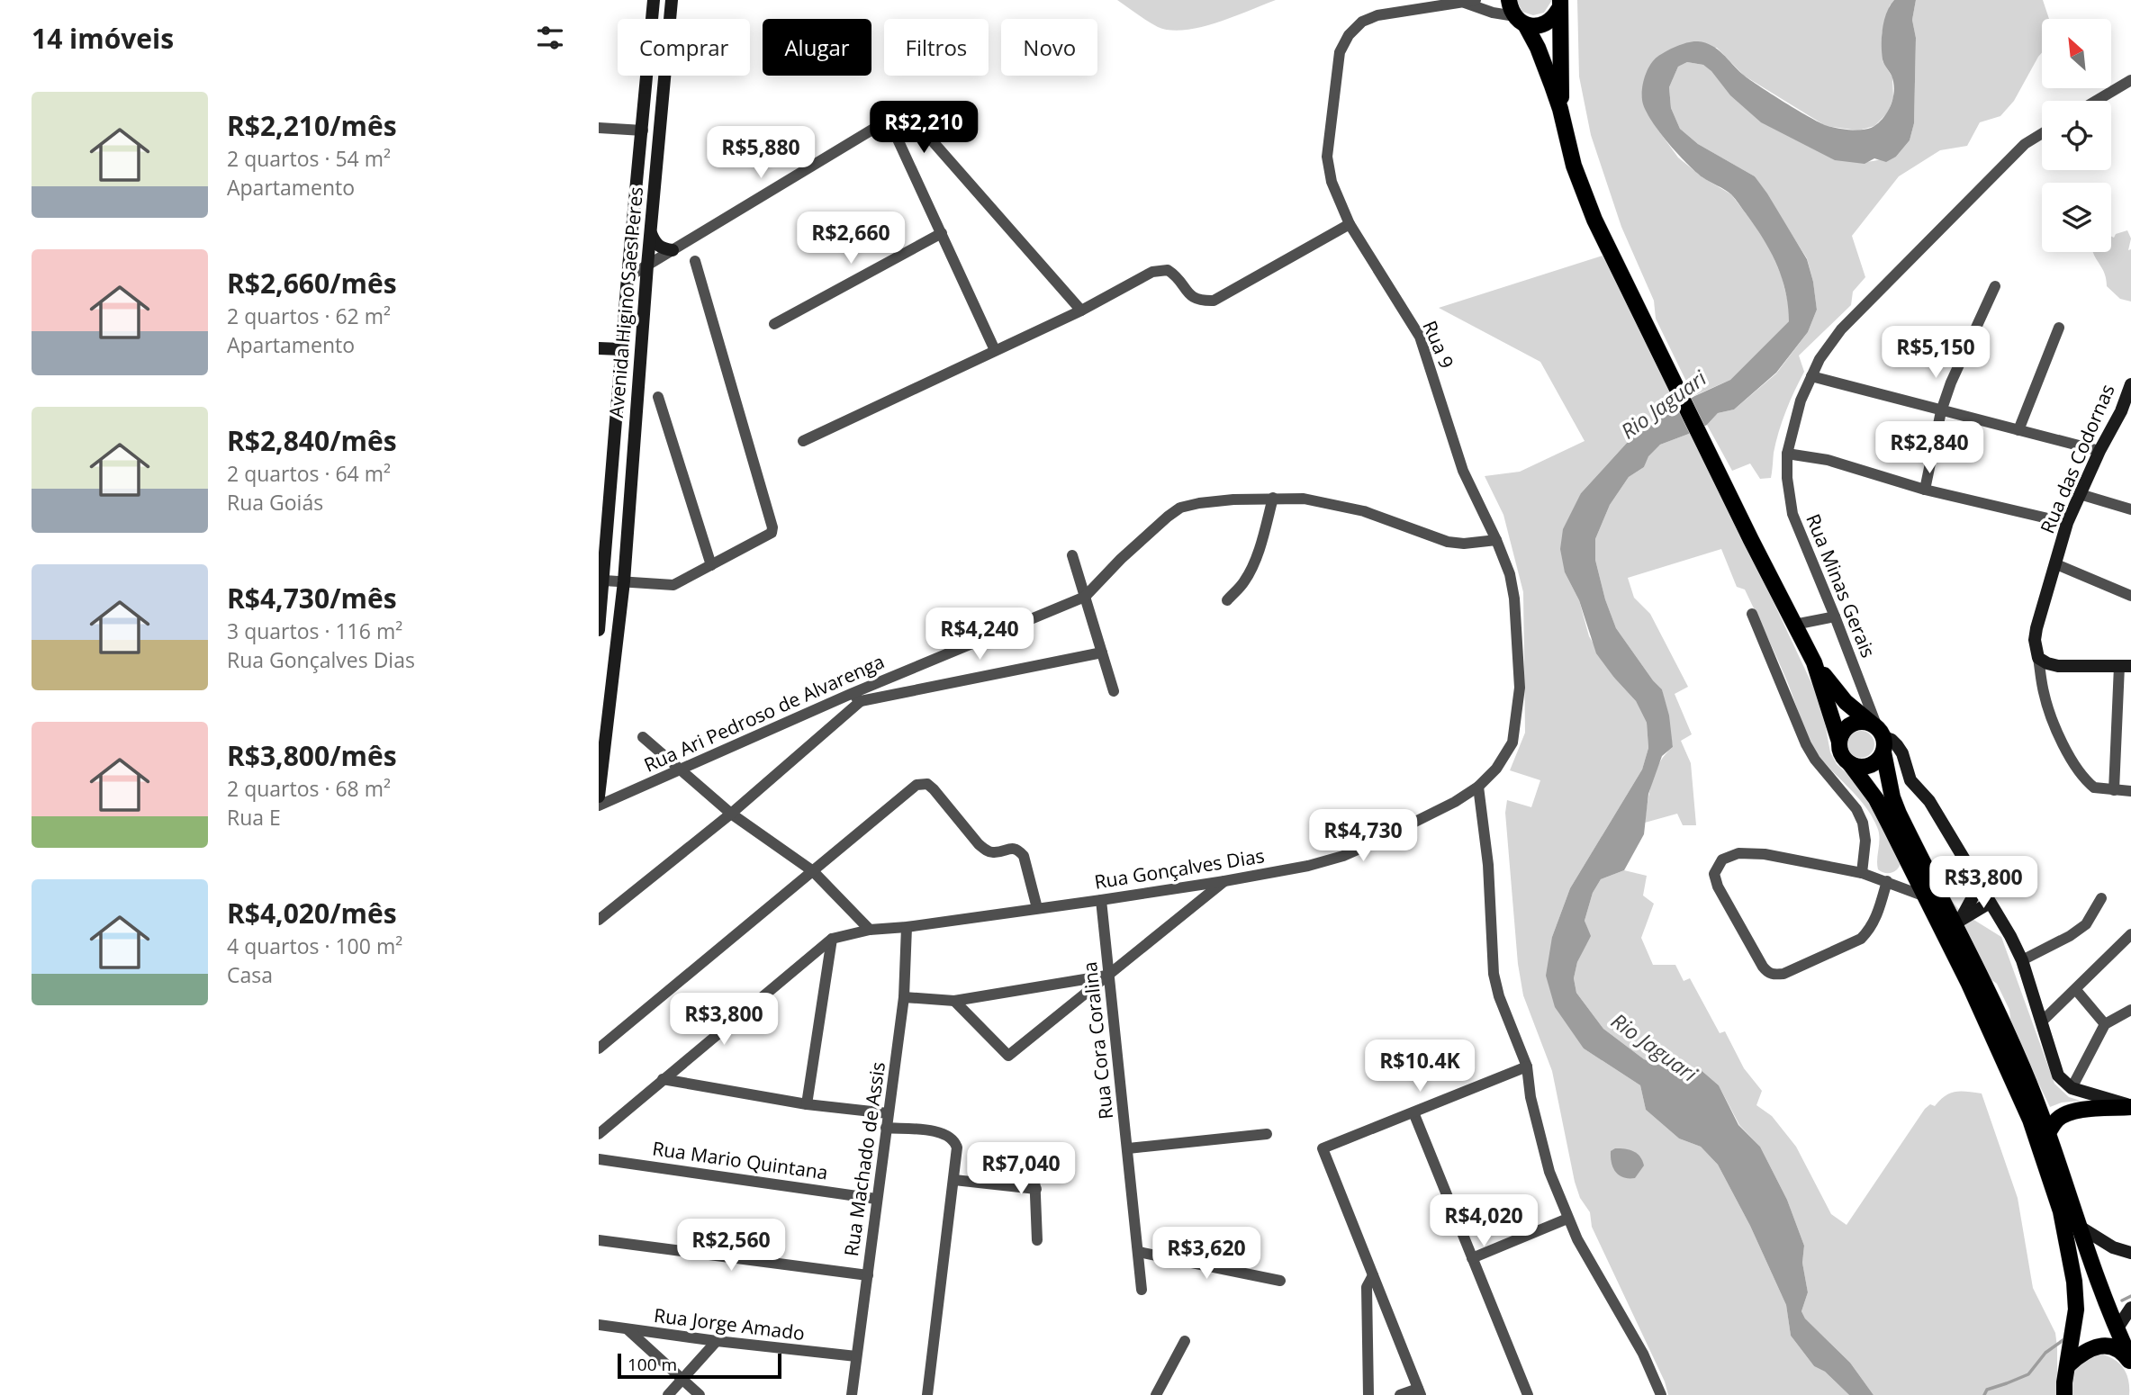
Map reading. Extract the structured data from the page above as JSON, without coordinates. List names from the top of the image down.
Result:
{
  "streets": {
    "street": [
      "Avenida Higino Saes Peres",
      "Rua 9",
      "Rua das Codornas",
      "Rua Minas Gerais",
      "Rua Ari Pedroso de Alvarenga",
      "Rua Gonçalves Dias",
      "Rua Cora Coralina",
      "Rua Machado de Assis",
      "Rua Mario Quintana",
      "Rua Jorge Amado"
    ]
  },
  "crossings": [
    ["Rua 9", "Rua Gonçalves Dias"],
    ["Rua Gonçalves Dias", "Rua Cora Coralina"],
    ["Rua Gonçalves Dias", "Rua Machado de Assis"],
    ["Rua Machado de Assis", "Rua Mario Quintana"],
    ["Rua Machado de Assis", "Rua Jorge Amado"]
  ],
  "water": ["Rio Jaguari"],
  "scale_bar": "100 m",
  "north": "top left",
  "page": {
    "heading": "14 imóveis",
    "chip": [
      "Comprar",
      "Alugar",
      "Filtros",
      "Novo"
    ],
    "list": [
      {
        "name": "R$2,210/mês",
        "note": "2 quartos · 54 m² · Apartamento"
      },
      {
        "name": "R$2,660/mês",
        "note": "2 quartos · 62 m² · Apartamento"
      },
      {
        "name": "R$2,840/mês",
        "note": "2 quartos · 64 m² · Rua Goiás"
      },
      {
        "name": "R$4,730/mês",
        "note": "3 quartos · 116 m² · Rua Gonçalves Dias"
      },
      {
        "name": "R$3,800/mês",
        "note": "2 quartos · 68 m² · Rua E"
      },
      {
        "name": "R$4,020/mês",
        "note": "4 quartos · 100 m² · Casa"
      }
    ],
    "price": [
      "R$2,210",
      "R$5,880",
      "R$2,660",
      "R$5,150",
      "R$2,840",
      "R$4,240",
      "R$4,730",
      "R$3,800",
      "R$3,800",
      "R$10.4K",
      "R$7,040",
      "R$4,020",
      "R$2,560",
      "R$3,620"
    ],
    "scale": "100 m"
  }
}
